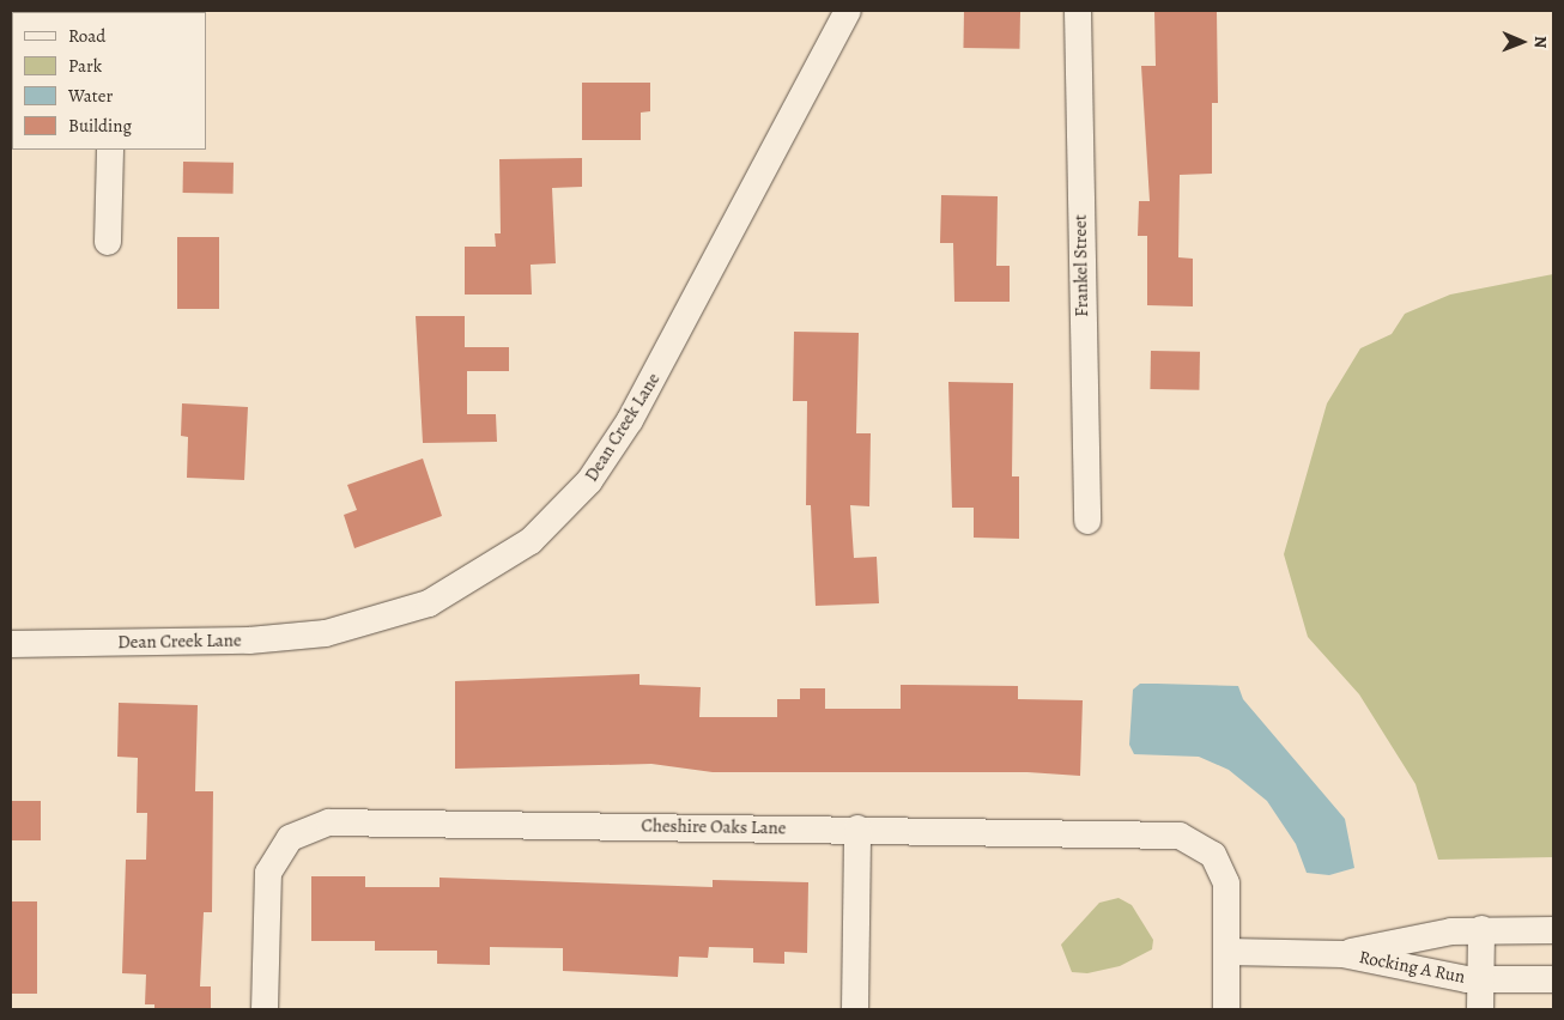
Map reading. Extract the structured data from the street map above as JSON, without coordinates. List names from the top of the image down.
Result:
{
  "streets": {
    "street": [
      "Frankel Street",
      "Dean Creek Lane",
      "Cheshire Oaks Lane",
      "Rocking A Run"
    ]
  },
  "crossings": [
    ["Cheshire Oaks Lane", "Rocking A Run"]
  ],
  "legend": [
    "Road",
    "Park",
    "Water",
    "Building"
  ],
  "north": "right"
}
